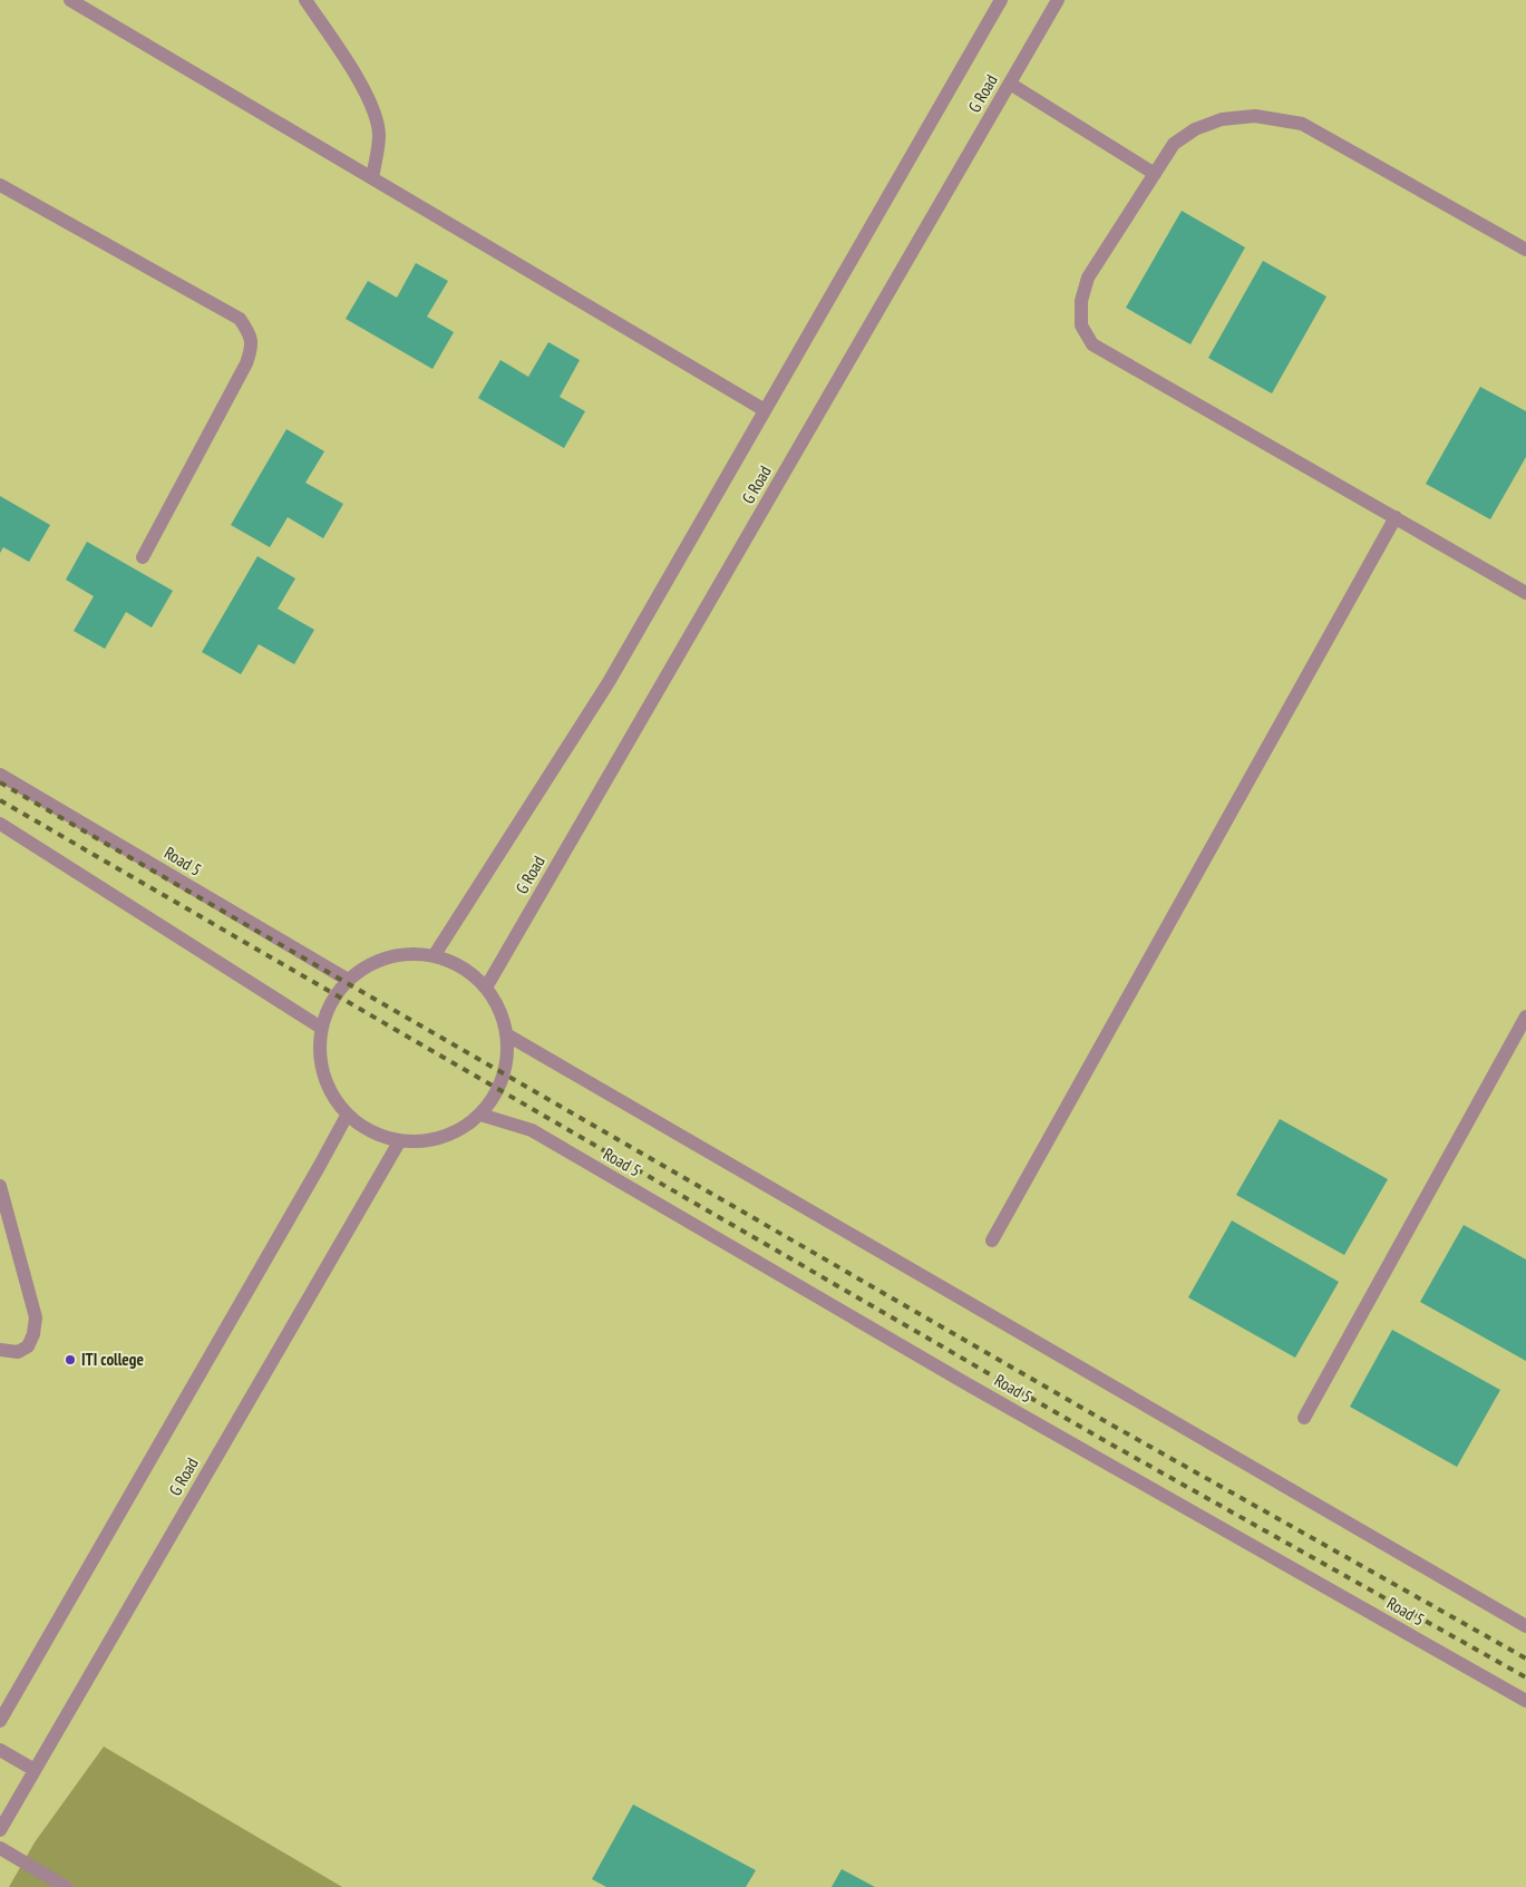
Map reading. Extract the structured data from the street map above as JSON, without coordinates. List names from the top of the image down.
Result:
{
  "streets": {
    "street": ["G Road", "Road 5"]
  },
  "crossings": [
    ["G Road", "Road 5"]
  ],
  "places": ["ITI college"]
}
